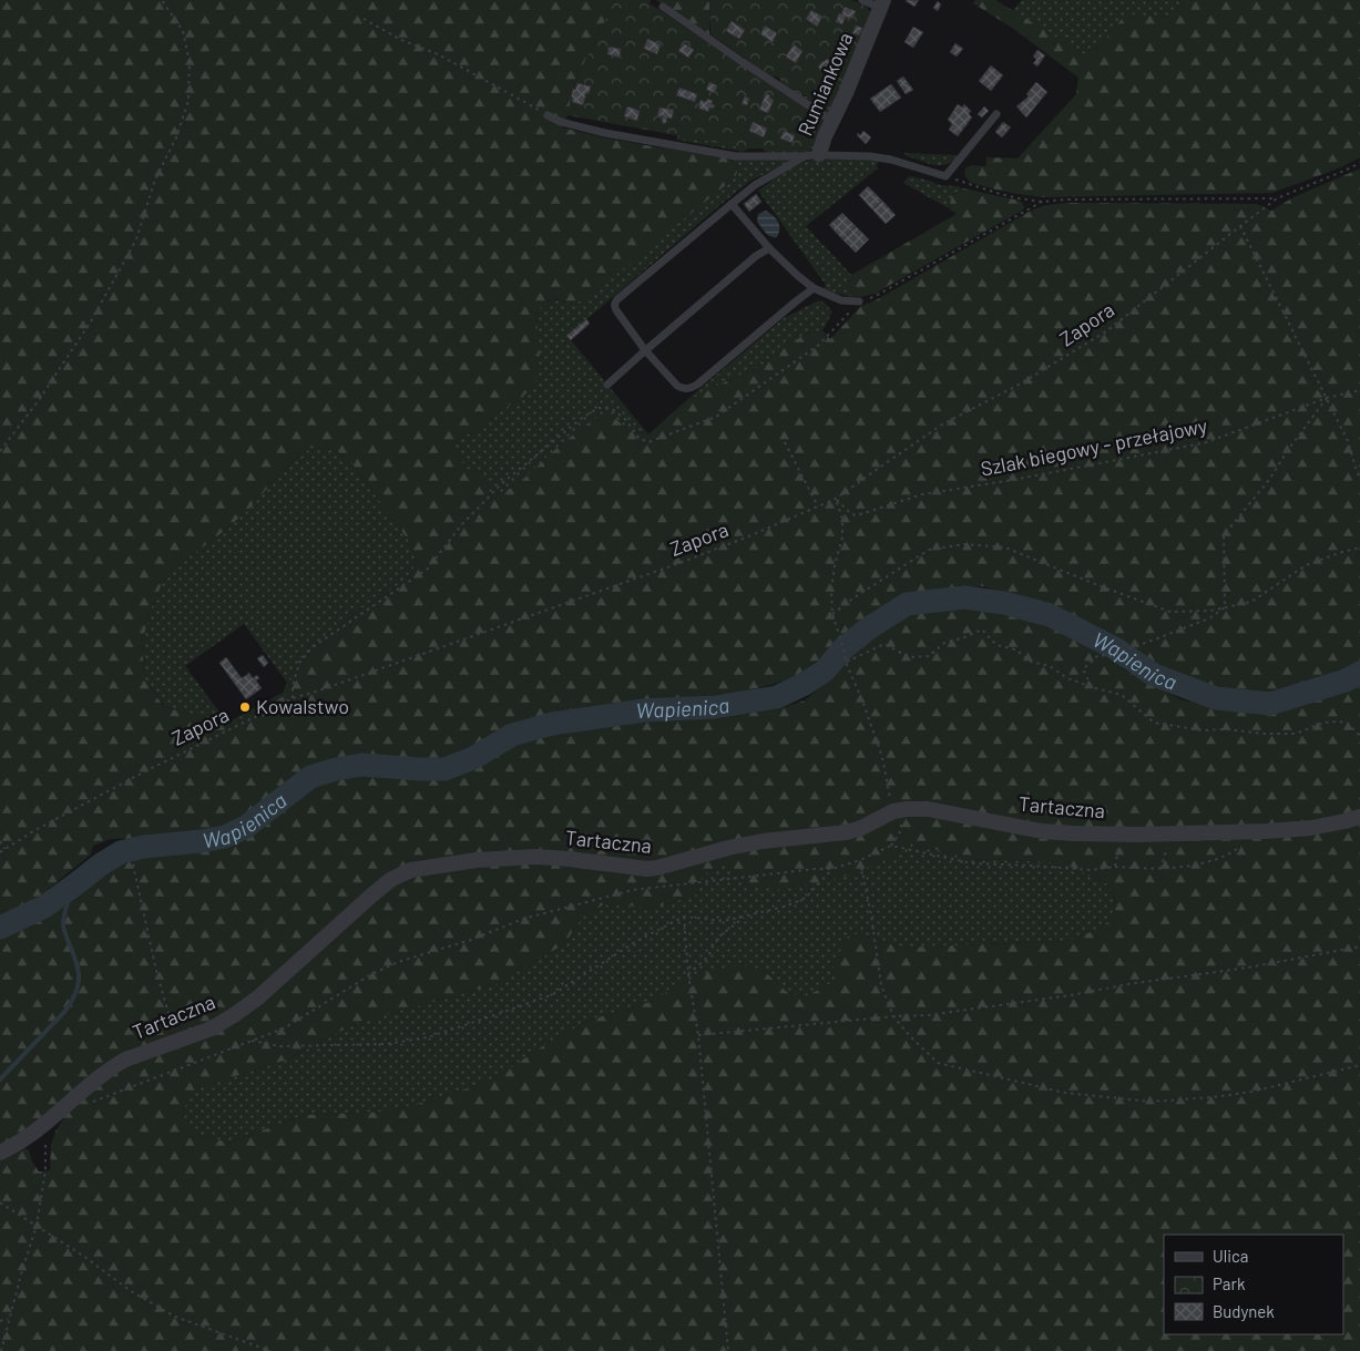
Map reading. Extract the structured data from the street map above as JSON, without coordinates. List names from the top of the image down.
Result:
{
  "streets": {
    "street": ["Rumiankowa", "Tartaczna"],
    "path": ["Zapora", "Szlak biegowy - przełajowy"]
  },
  "crossings": [
    ["Zapora", "Szlak biegowy - przełajowy"]
  ],
  "water": ["Wapienica"],
  "places": ["Kowalstwo"],
  "legend": ["Ulica", "Park", "Budynek"]
}
